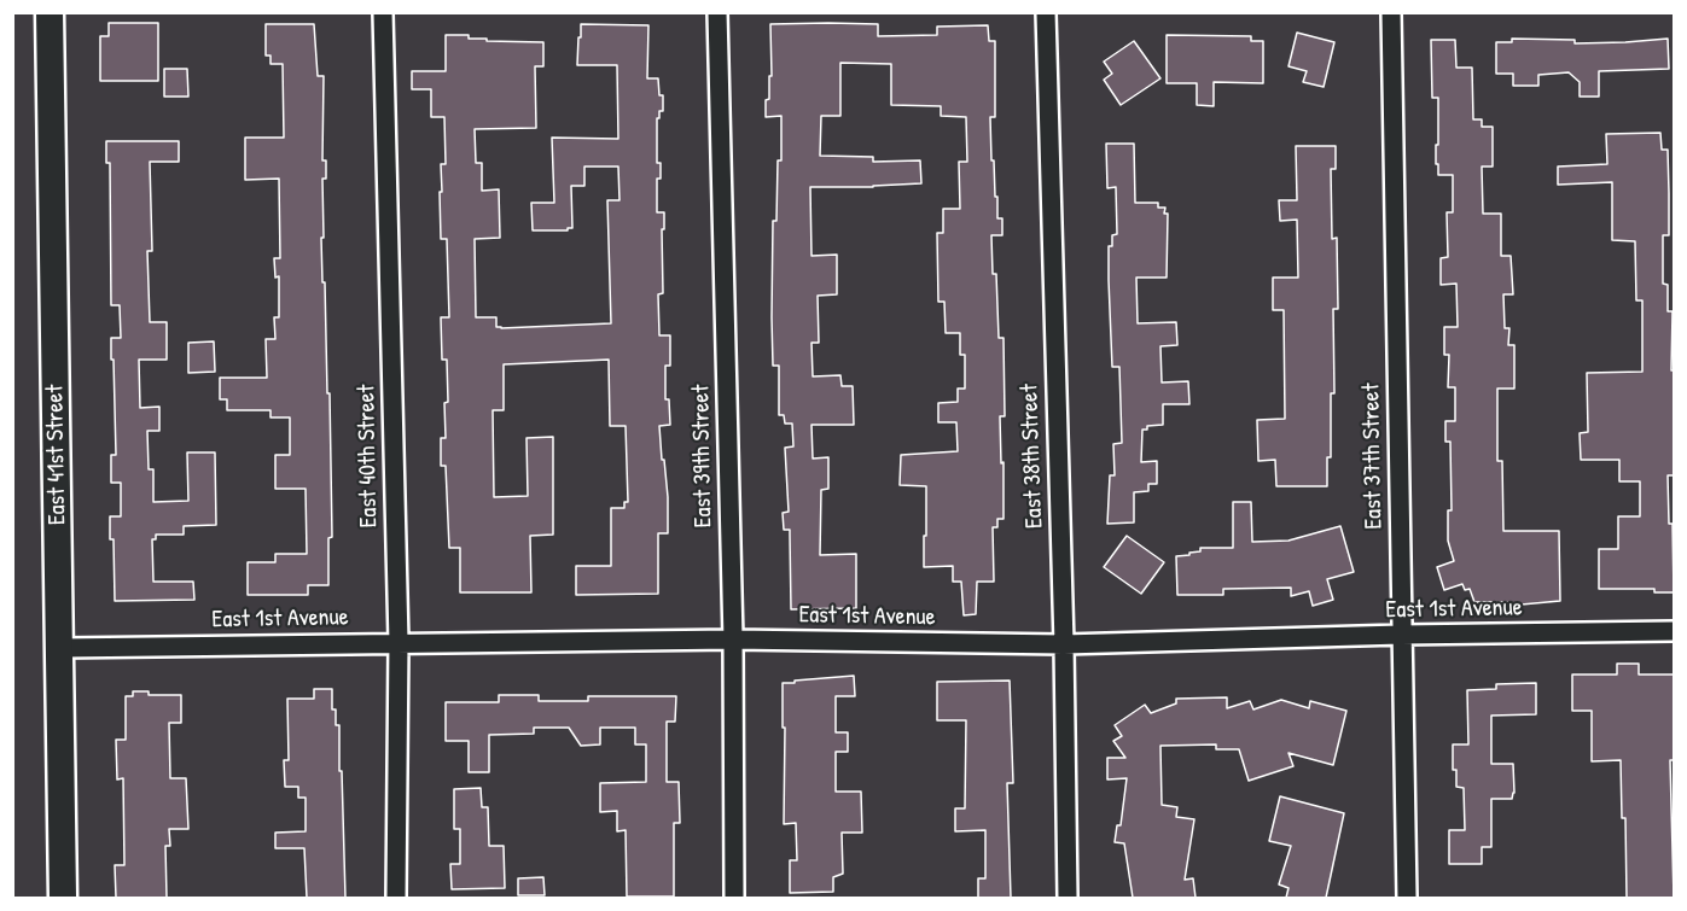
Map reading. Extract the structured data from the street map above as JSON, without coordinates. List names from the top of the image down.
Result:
{
  "streets": {
    "street": [
      "East 41st Street",
      "East 40th Street",
      "East 39th Street",
      "East 38th Street",
      "East 37th Street",
      "East 1st Avenue"
    ]
  },
  "crossings": [
    ["East 41st Street", "East 1st Avenue"],
    ["East 40th Street", "East 1st Avenue"],
    ["East 39th Street", "East 1st Avenue"],
    ["East 38th Street", "East 1st Avenue"],
    ["East 37th Street", "East 1st Avenue"]
  ]
}
